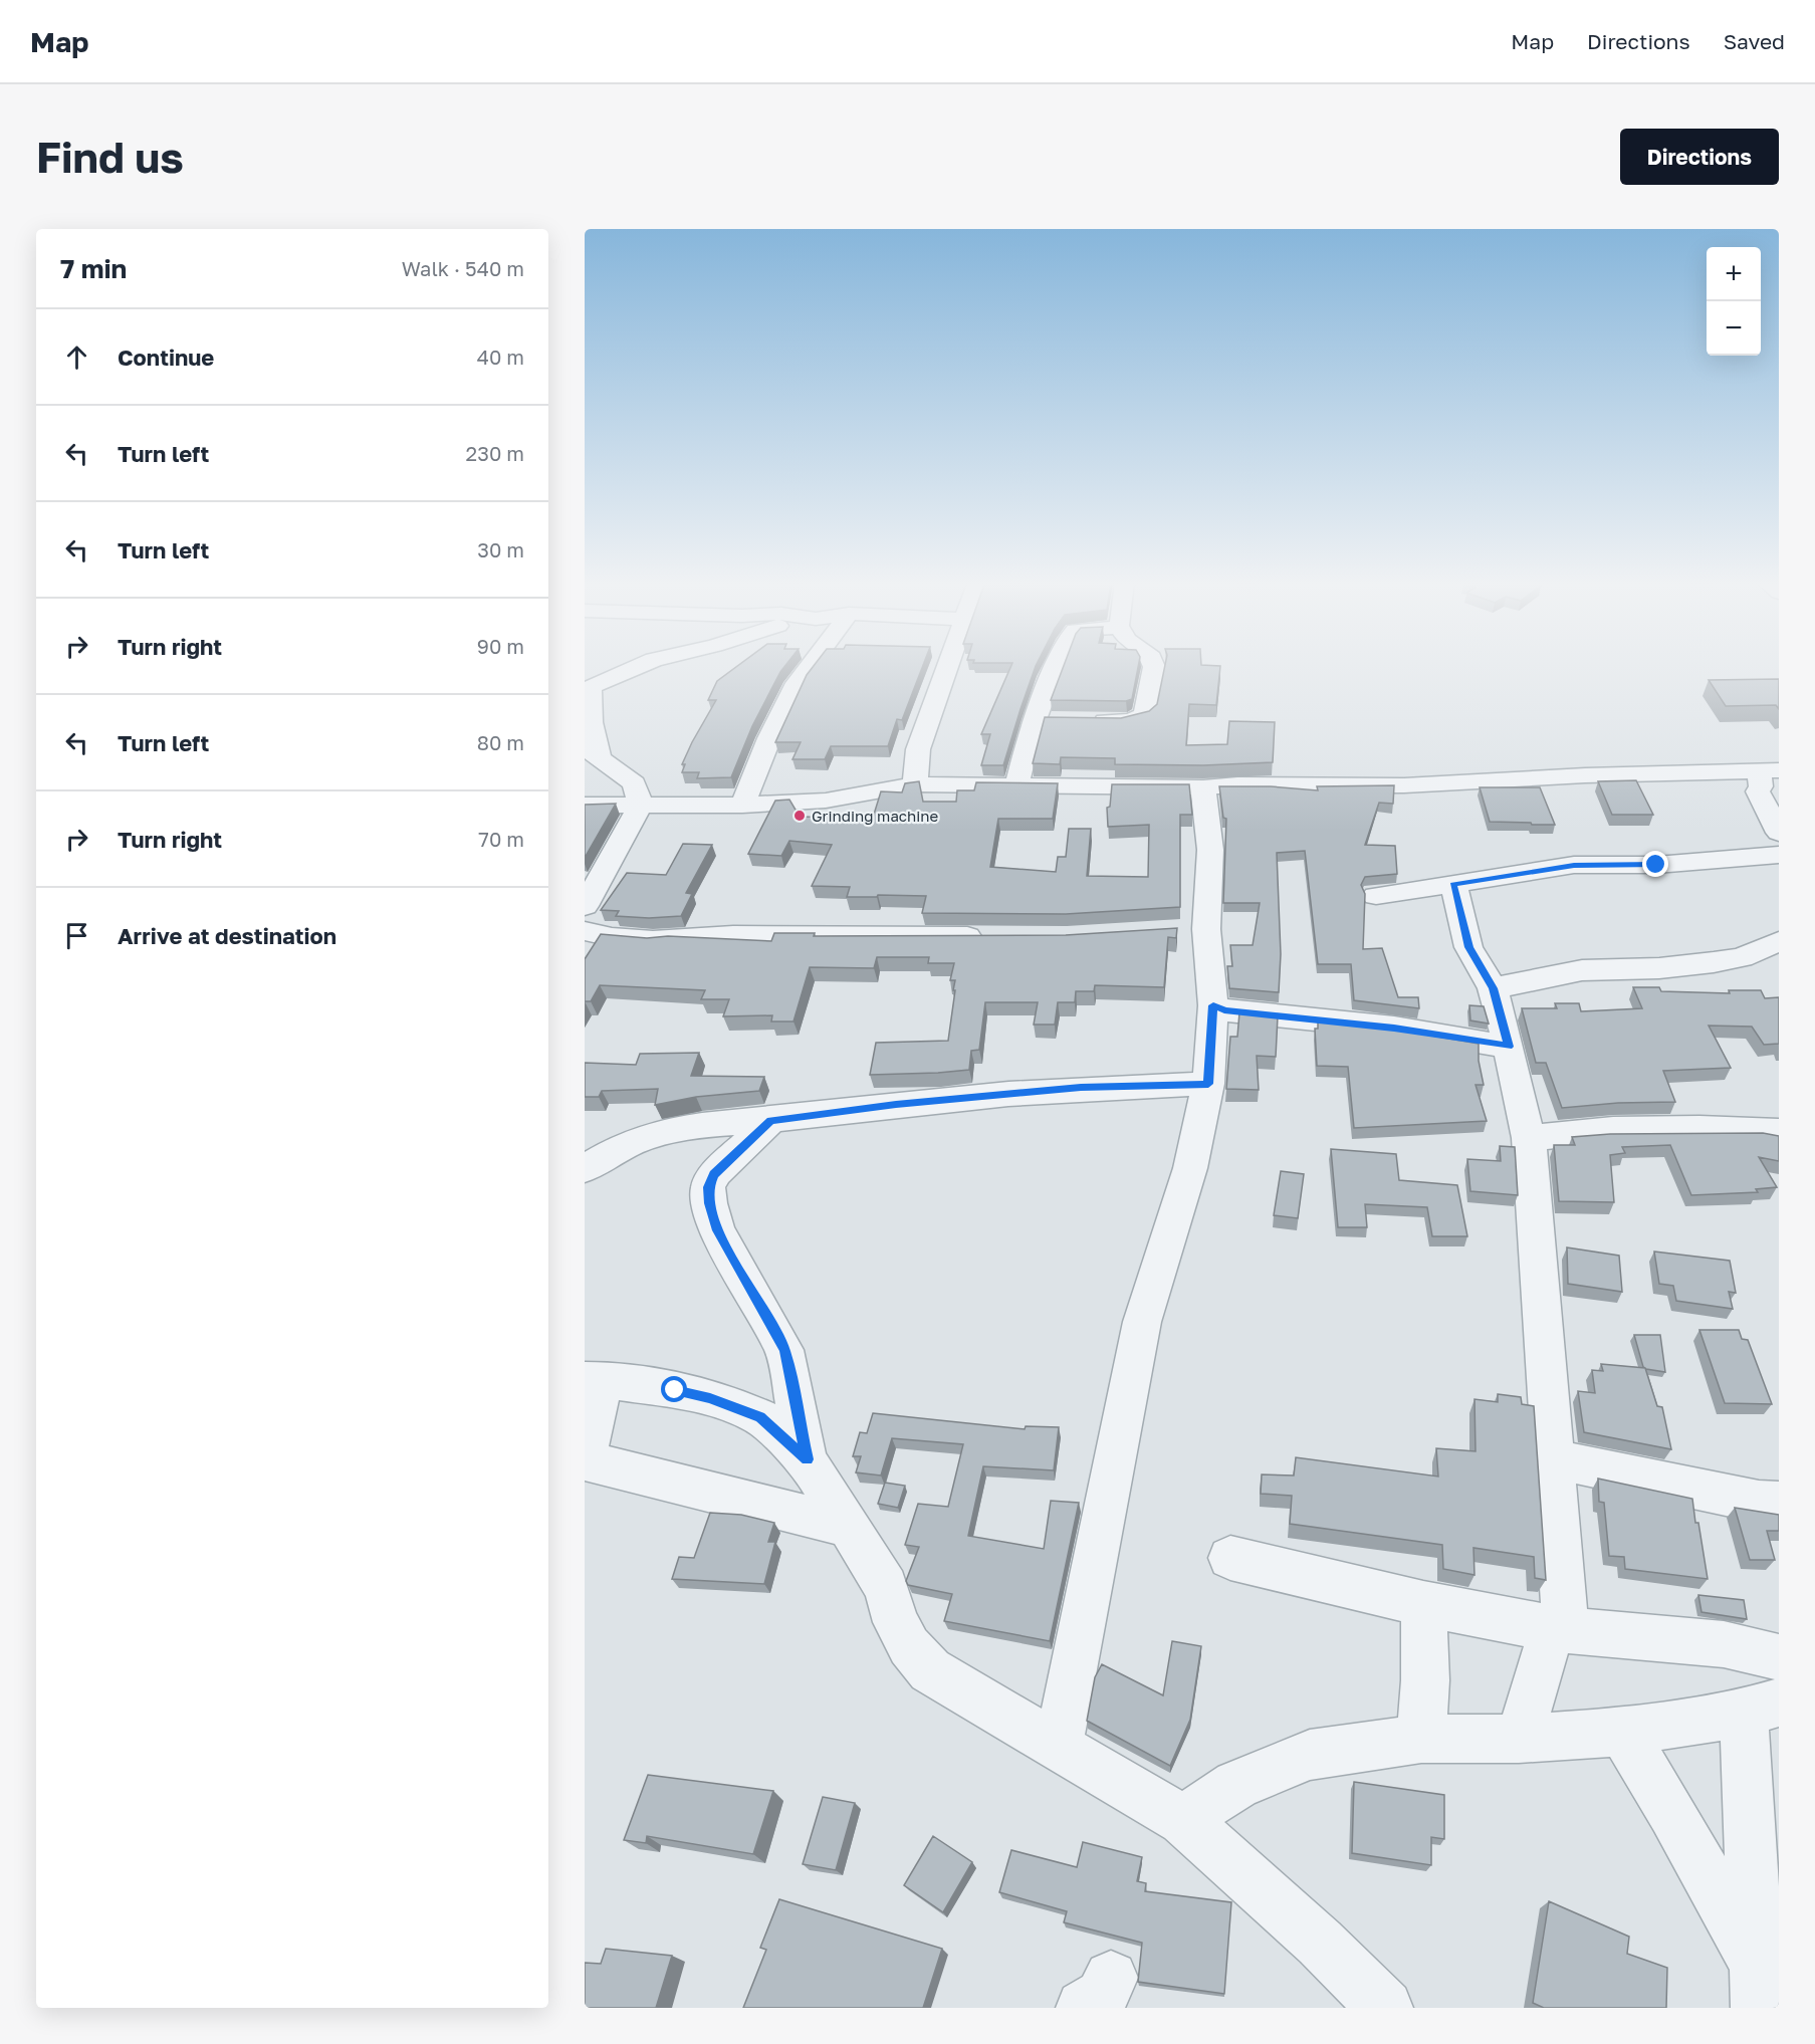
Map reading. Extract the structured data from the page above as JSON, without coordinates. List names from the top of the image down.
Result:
{
  "places": ["Grinding machine"],
  "page": {
    "header": "Map",
    "nav": ["Map", "Directions", "Saved"],
    "buttons": "Directions",
    "title": "Find us",
    "heading": ["7 min", "Walk · 540 m"],
    "map_buttons": ["+", "−"],
    "list": [
      ["Continue", "40 m"],
      ["Turn left", "230 m"],
      ["Turn left", "30 m"],
      ["Turn right", "90 m"],
      ["Turn left", "80 m"],
      ["Turn right", "70 m"],
      "Arrive at destination"
    ]
  }
}
